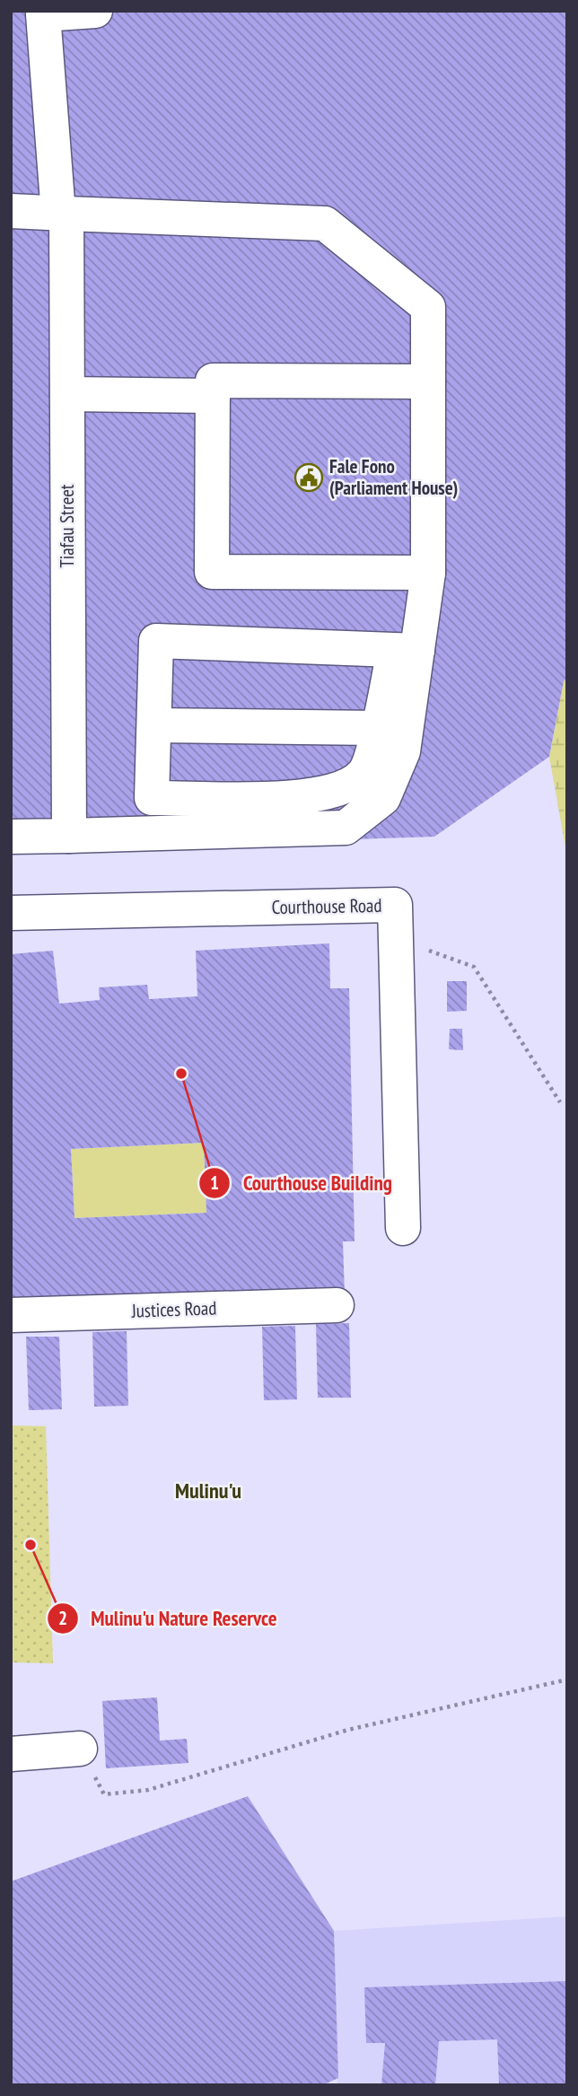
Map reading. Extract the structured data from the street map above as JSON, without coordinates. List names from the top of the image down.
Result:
{
  "streets": {
    "street": ["Tiafau Street", "Courthouse Road", "Justices Road"]
  },
  "districts": ["Mulinu'u"],
  "places": {
    "public building": ["Fale Fono (Parliament House)"],
    "other": ["Courthouse Building", "Mulinu'u Nature Reservce"]
  }
}
